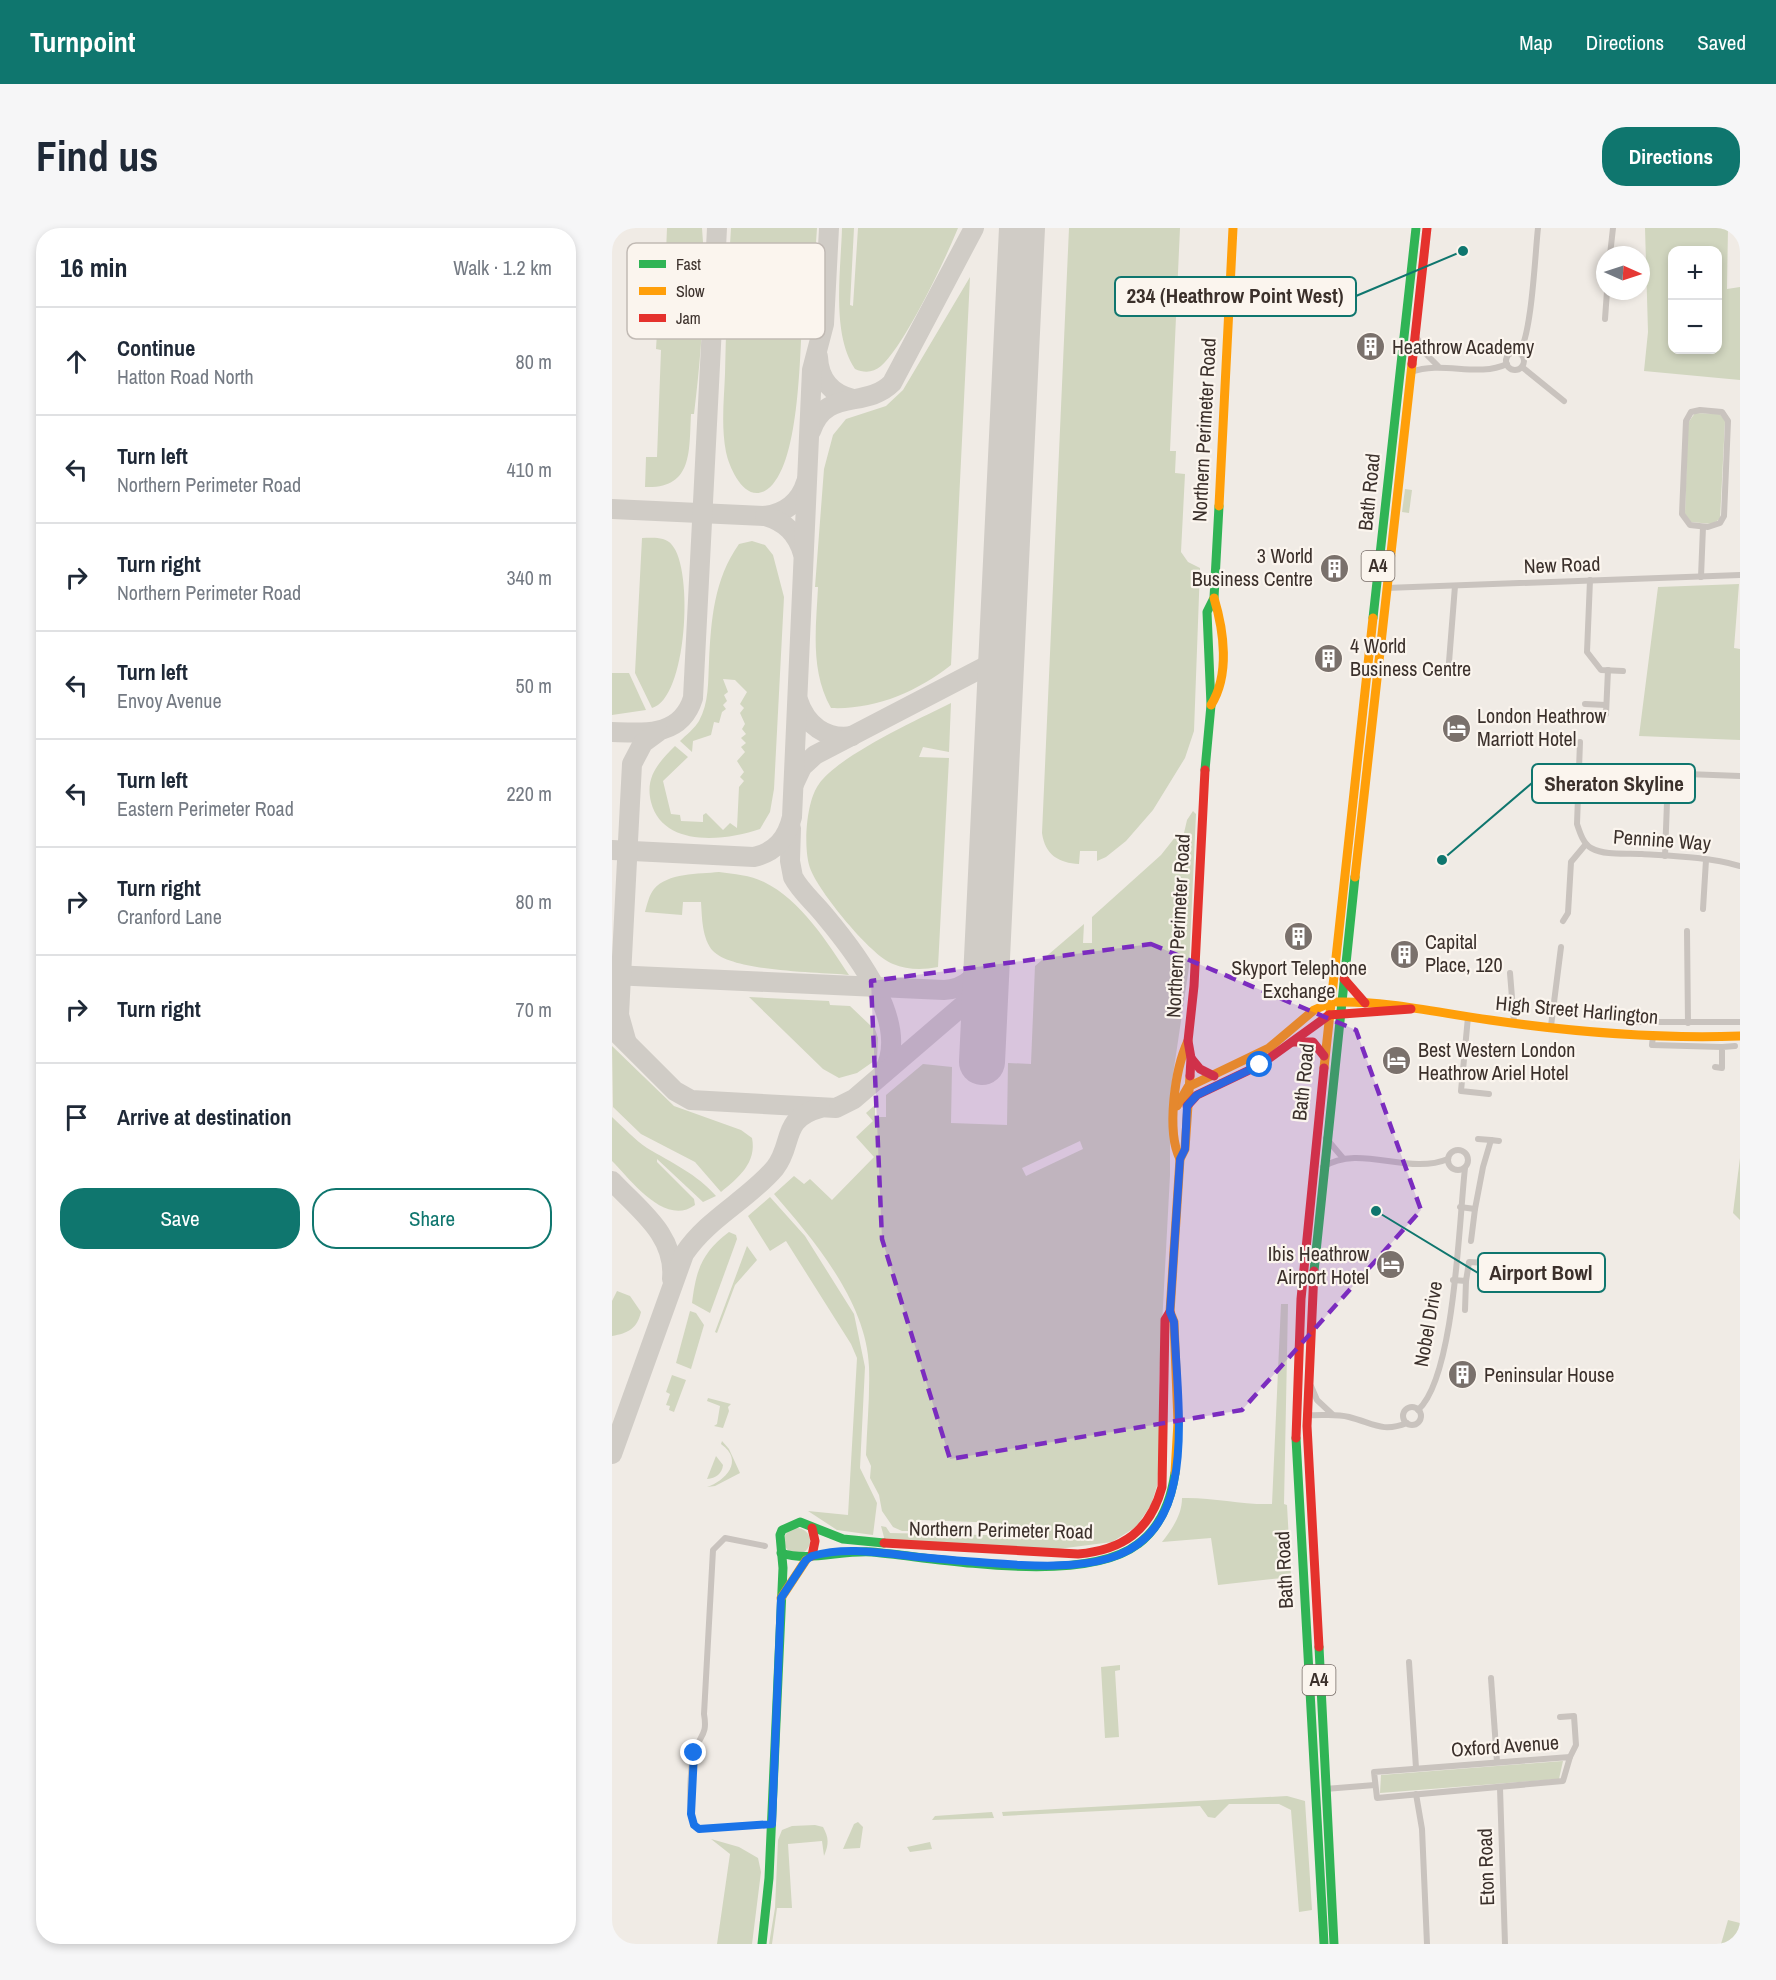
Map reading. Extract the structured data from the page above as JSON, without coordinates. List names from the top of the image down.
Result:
{
  "streets": {
    "main road": [
      "Northern Perimeter Road",
      "Bath Road",
      "A4",
      "High Street Harlington"
    ],
    "street": [
      "New Road",
      "Pennine Way",
      "Nobel Drive",
      "Oxford Avenue",
      "Eton Road"
    ]
  },
  "crossings": [
    ["Northern Perimeter Road", "High Street Harlington"],
    ["Bath Road", "New Road"],
    ["Bath Road", "High Street Harlington"],
    ["Oxford Avenue", "Eton Road"]
  ],
  "places": {
    "other": ["234 (Heathrow Point West)", "Sheraton Skyline", "Airport Bowl"],
    "building": [
      "Heathrow Academy",
      "3 World Business Centre",
      "4 World Business Centre",
      "Skyport Telephone Exchange",
      "Capital Place, 120",
      "Peninsular House"
    ],
    "hotel": ["London Heathrow Marriott Hotel", "Best Western London Heathrow Ariel Hotel", "Ibis Heathrow Airport Hotel"]
  },
  "legend": ["Fast", "Slow", "Jam"],
  "north": "right",
  "page": {
    "header": "Turnpoint",
    "nav": ["Map", "Directions", "Saved"],
    "buttons": [
      "Directions",
      ["Save", "Share"]
    ],
    "title": "Find us",
    "heading": ["16 min", "Walk · 1.2 km"],
    "map_buttons": ["+", "−"],
    "list": [
      ["Continue", "Hatton Road North", "80 m"],
      ["Turn left", "Northern Perimeter Road", "410 m"],
      ["Turn right", "Northern Perimeter Road", "340 m"],
      ["Turn left", "Envoy Avenue", "50 m"],
      ["Turn left", "Eastern Perimeter Road", "220 m"],
      ["Turn right", "Cranford Lane", "80 m"],
      ["Turn right", "70 m"],
      "Arrive at destination"
    ]
  }
}
